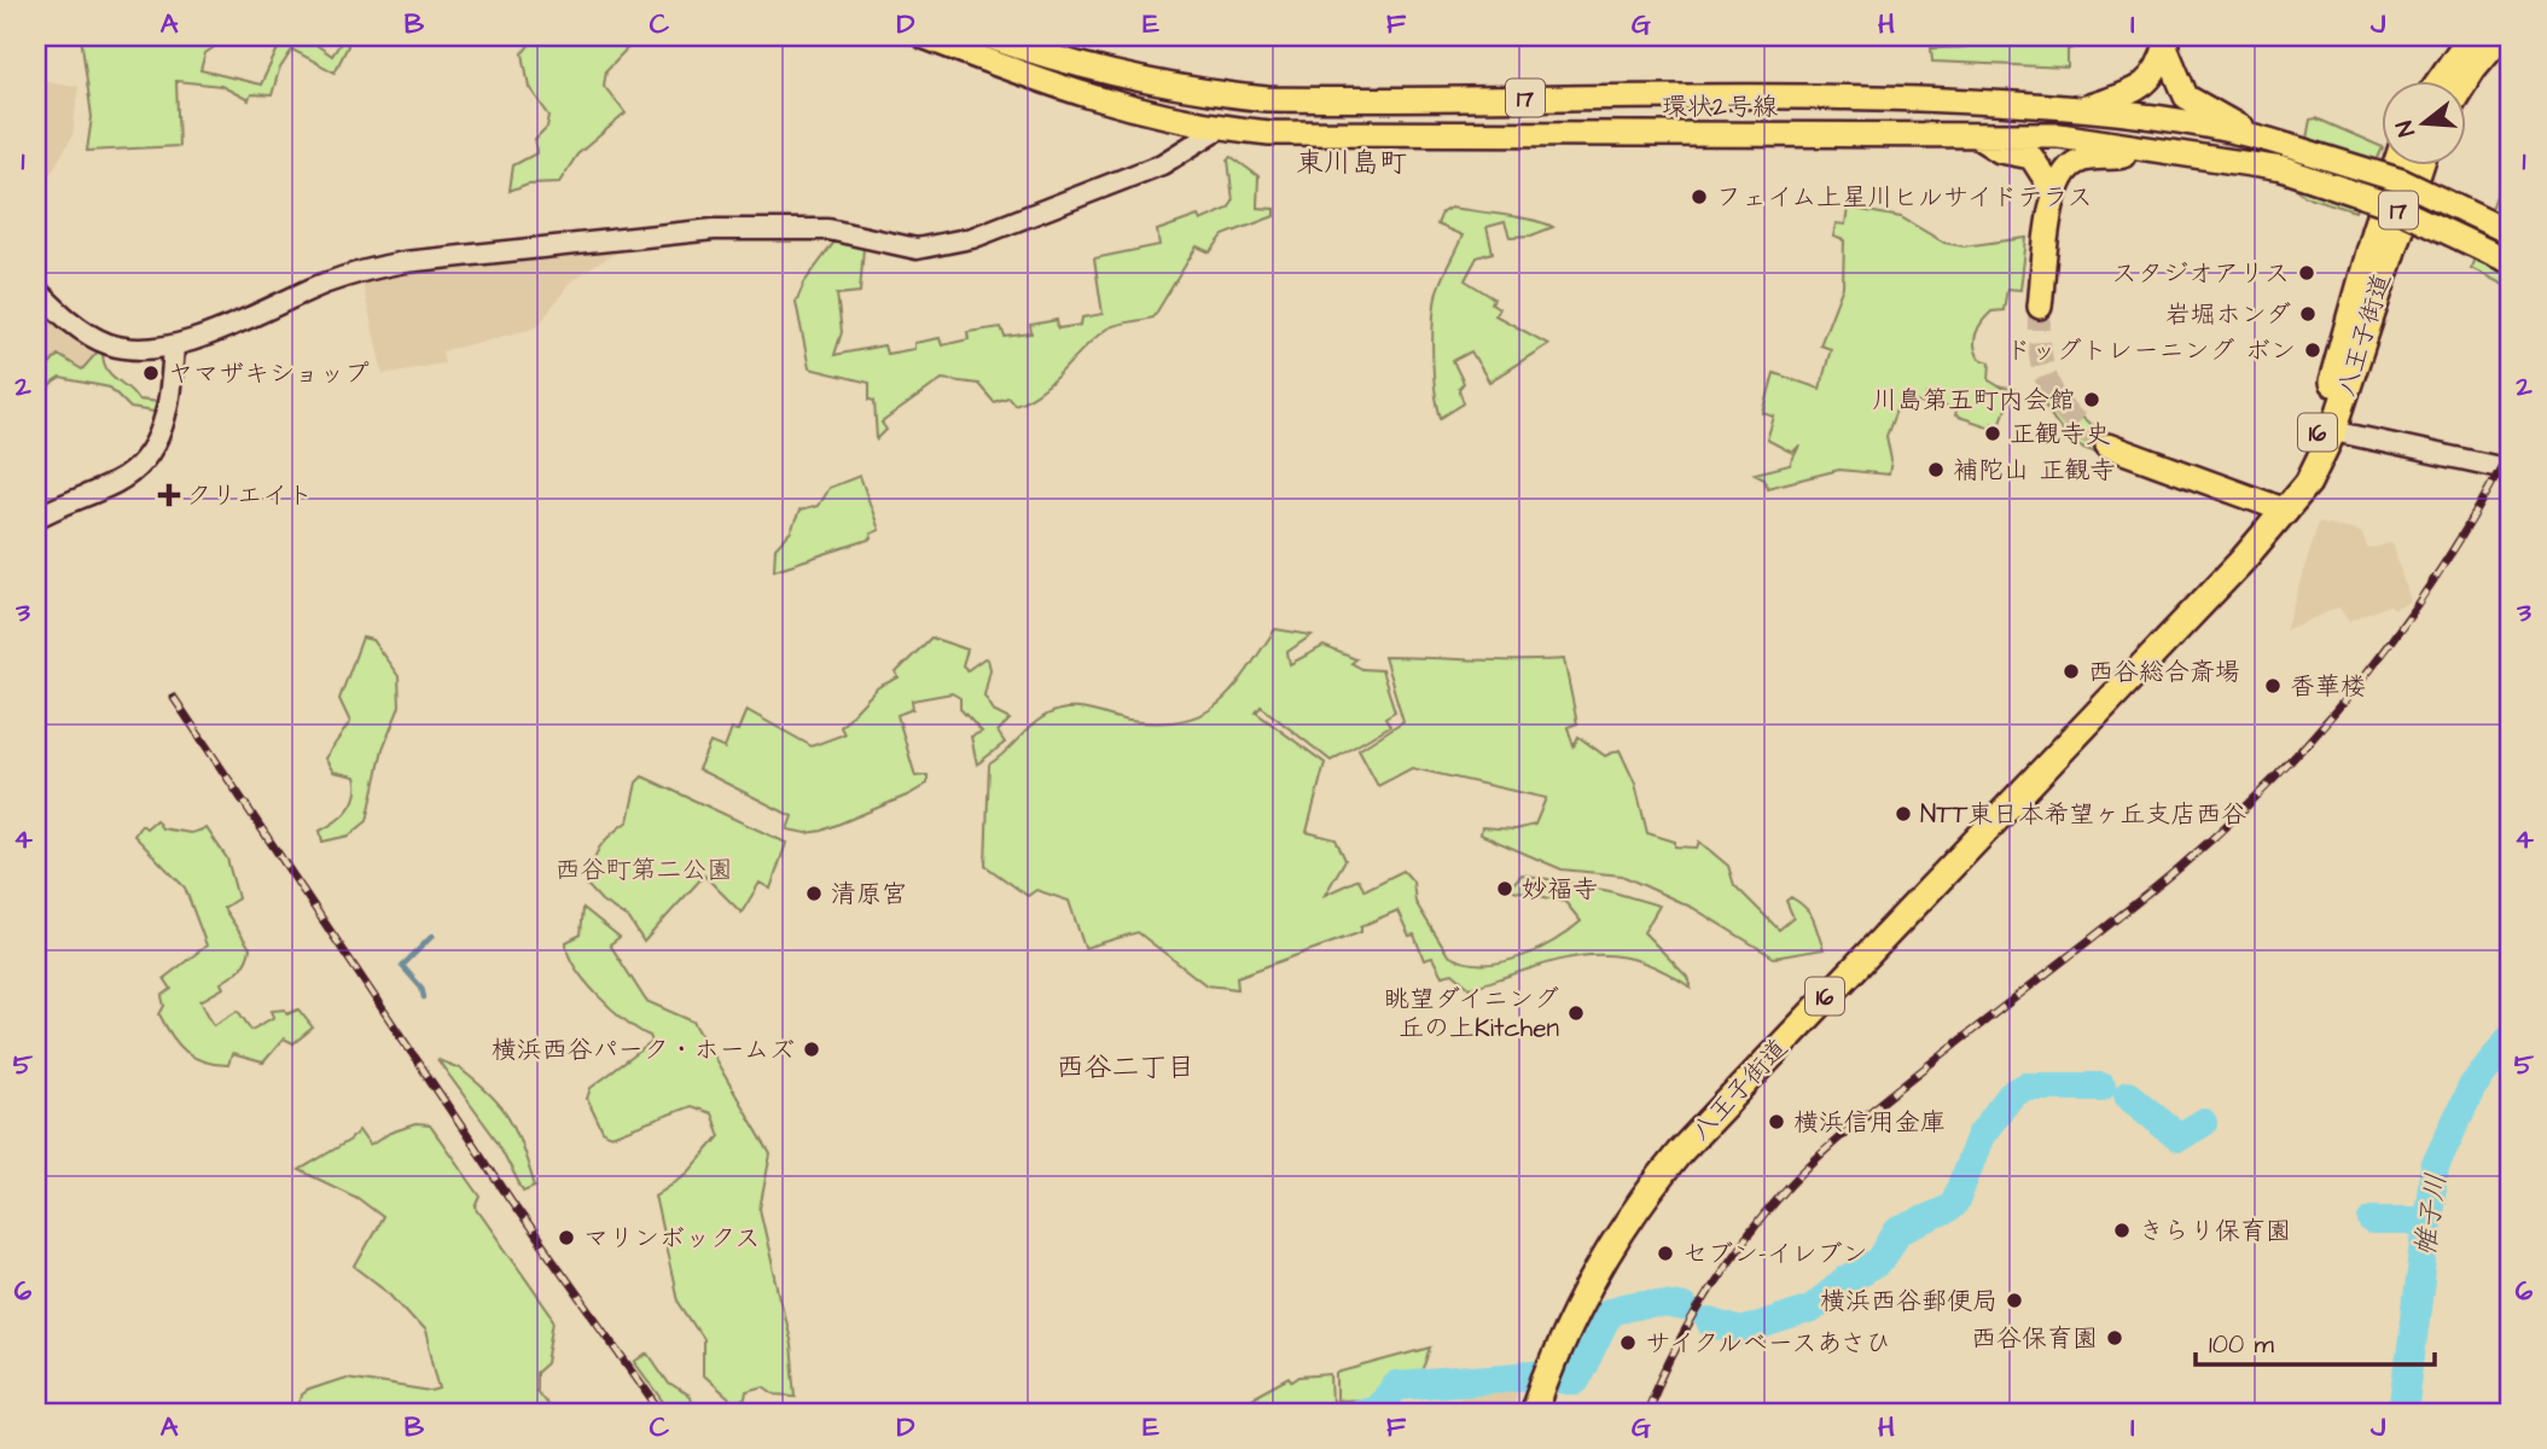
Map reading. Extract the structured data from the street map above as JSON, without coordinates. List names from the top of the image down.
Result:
{
  "streets": {
    "highway": ["八王子街道", "16"],
    "main road": ["17", "環状2号線"]
  },
  "districts": ["東川島町", "西谷二丁目"],
  "water": ["帷子川"],
  "parks": ["西谷町第二公園"],
  "places": {
    "other": [
      "フェイム上星川ヒルサイドテラス",
      "スタジオアリス",
      "岩堀ホンダ",
      "ドッグトレーニング ボン",
      "ヤマザキショップ",
      "川島第五町内会館",
      "正観寺史",
      "補陀山 正観寺",
      "西谷総合斎場",
      "香華楼",
      "NTT東日本希望ヶ丘支店西谷",
      "妙福寺",
      "清原宮",
      "眺望ダイニング 丘の上Kitchen",
      "横浜西谷パーク・ホームズ",
      "横浜信用金庫",
      "きらり保育園",
      "マリンボックス",
      "セブン-イレブン",
      "横浜西谷郵便局",
      "西谷保育園",
      "サイクルベースあさひ"
    ],
    "health": ["クリエイト"]
  },
  "scale_bar": "100 m",
  "north": "left",
  "grid": {
    "columns": [
      "A",
      "B",
      "C",
      "D",
      "E",
      "F",
      "G",
      "H",
      "I",
      "J"
    ],
    "rows": [
      "1",
      "2",
      "3",
      "4",
      "5",
      "6"
    ]
  }
}
